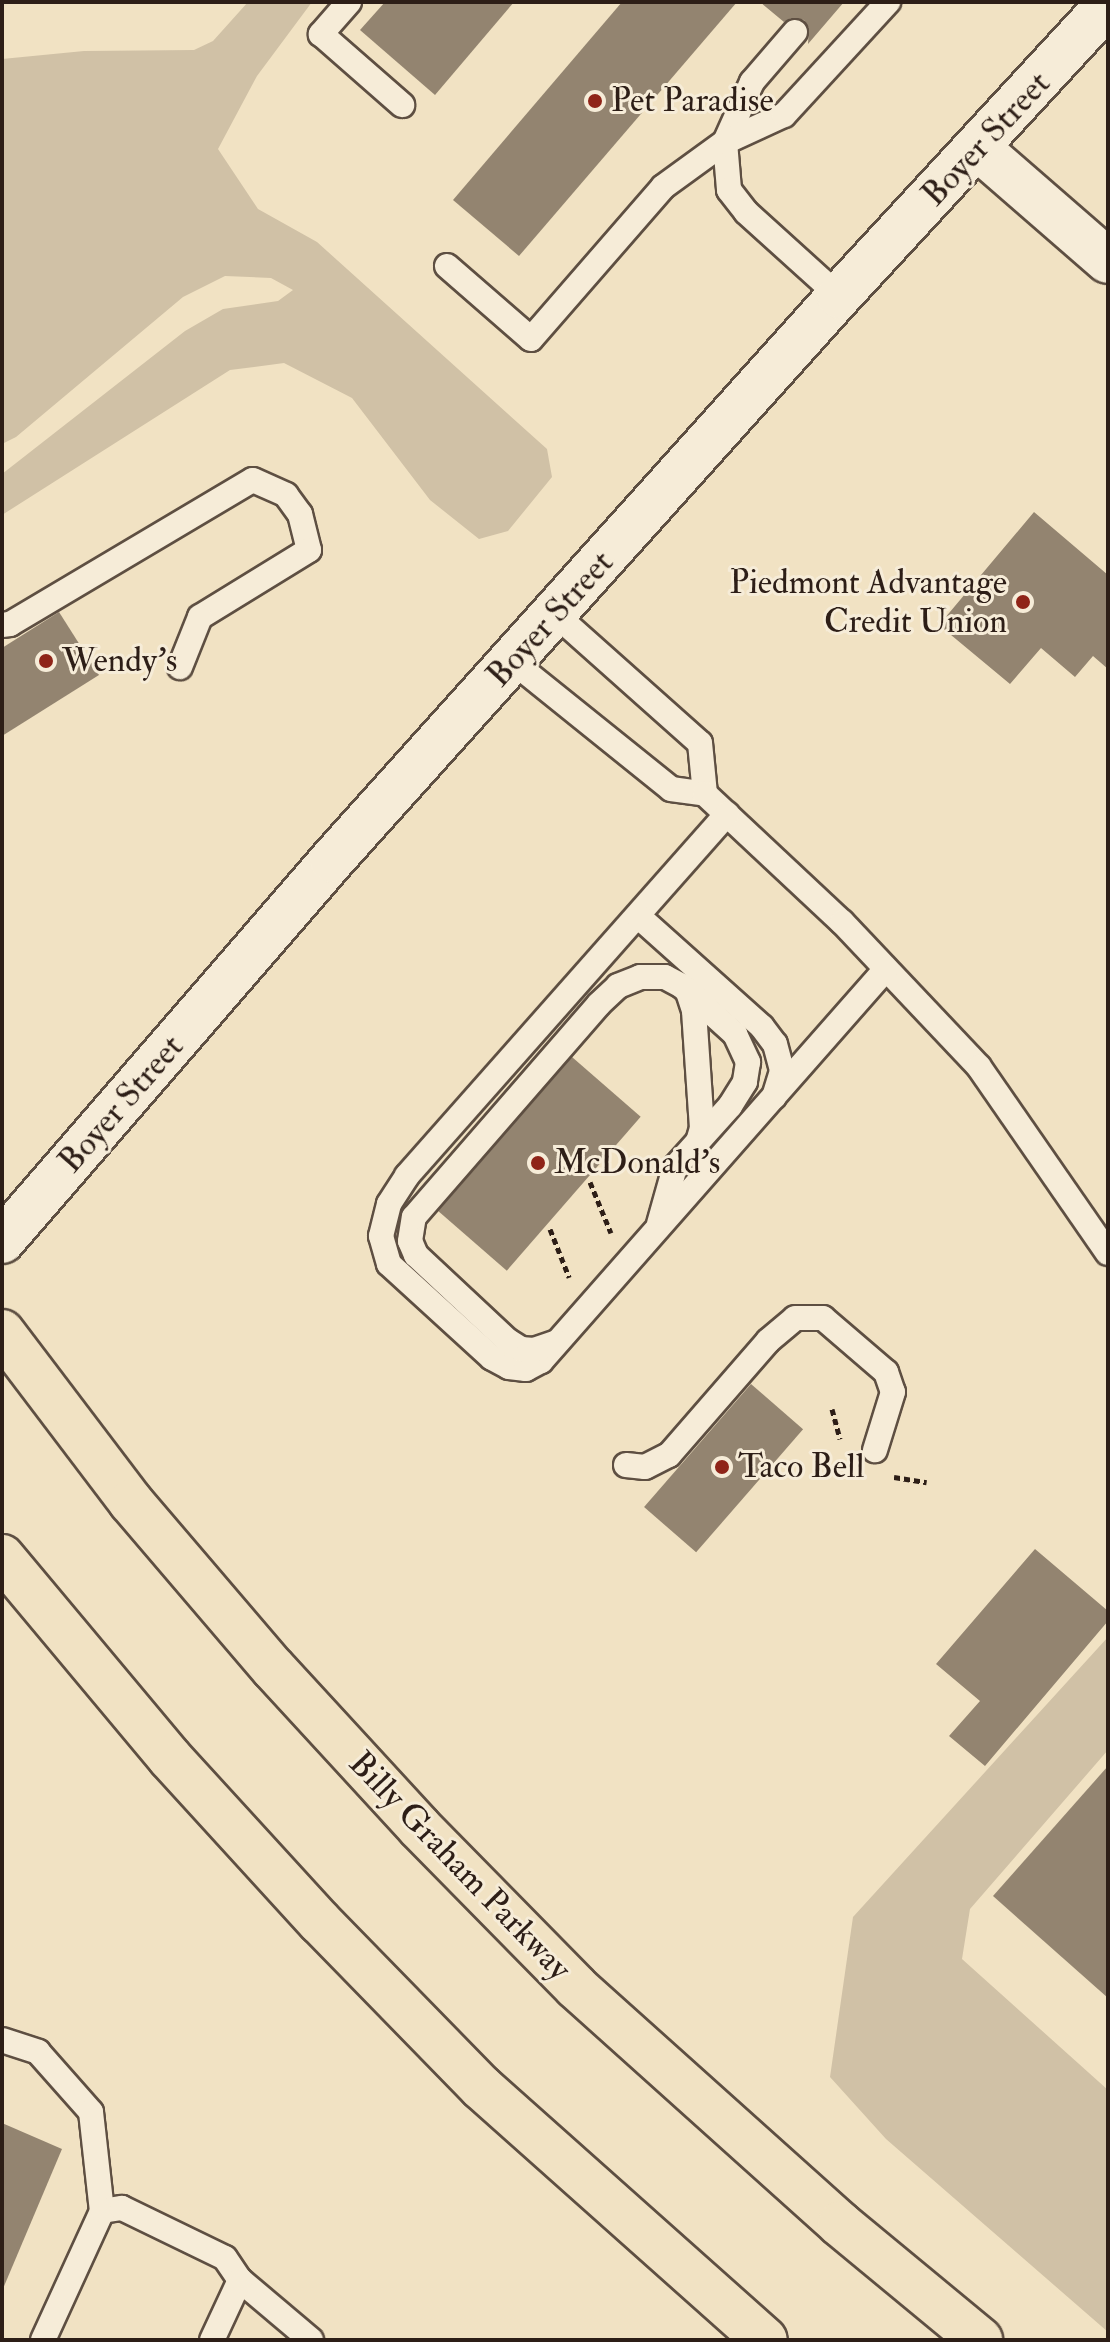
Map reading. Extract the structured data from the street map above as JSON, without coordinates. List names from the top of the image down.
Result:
{
  "streets": {
    "highway": ["Billy Graham Parkway"],
    "main road": ["Boyer Street"]
  },
  "places": [
    "Pet Paradise",
    "Piedmont Advantage Credit Union",
    "Wendy's",
    "McDonald's",
    "Taco Bell"
  ]
}
